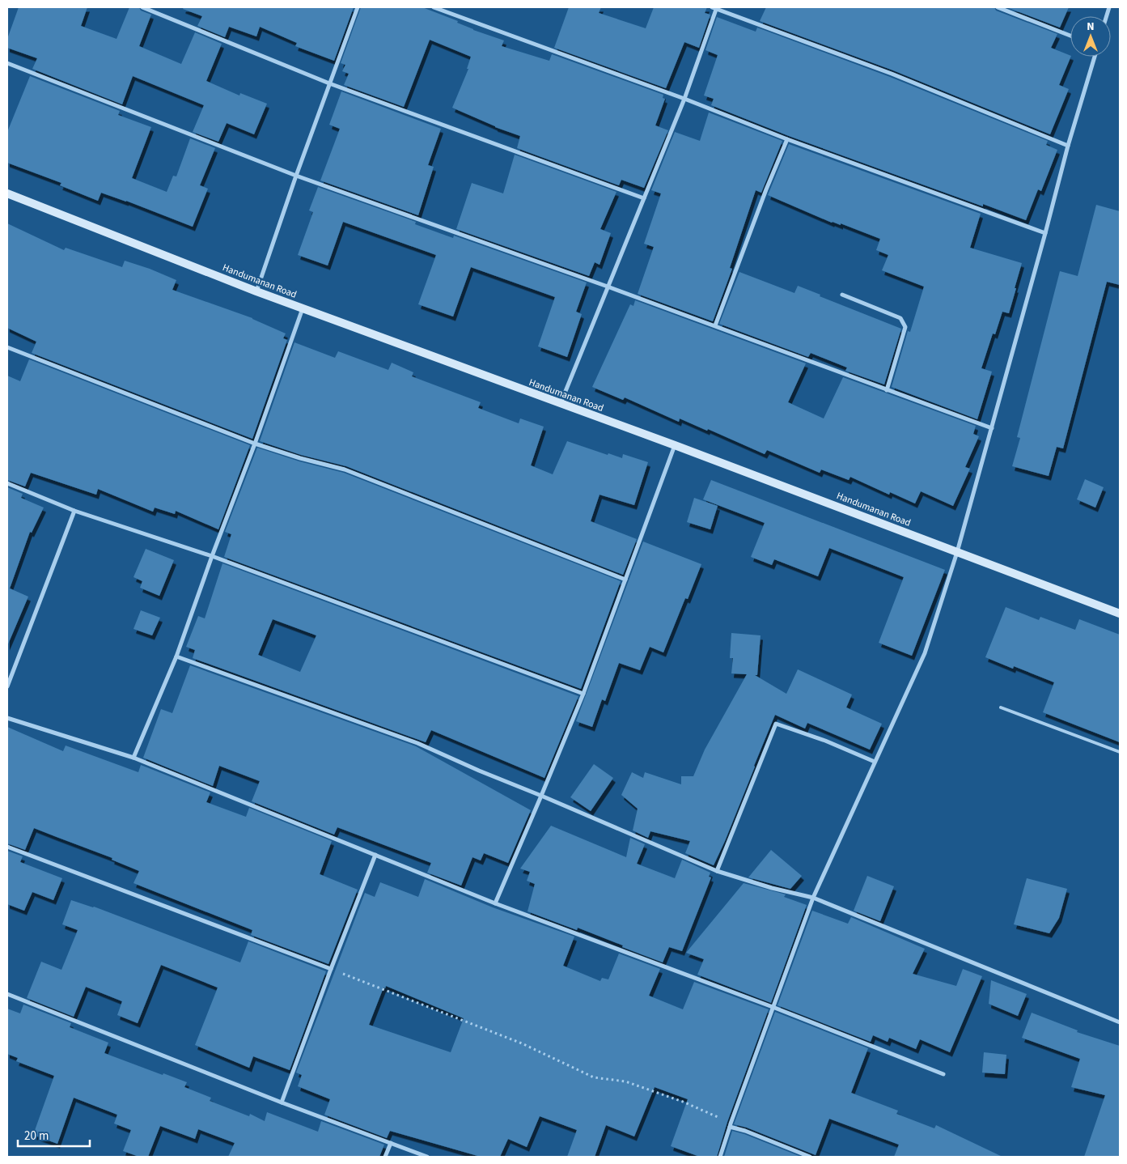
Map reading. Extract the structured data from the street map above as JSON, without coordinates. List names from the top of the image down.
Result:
{
  "streets": {
    "street": ["Handumanan Road"]
  },
  "scale_bar": "20 m",
  "north": "top"
}
